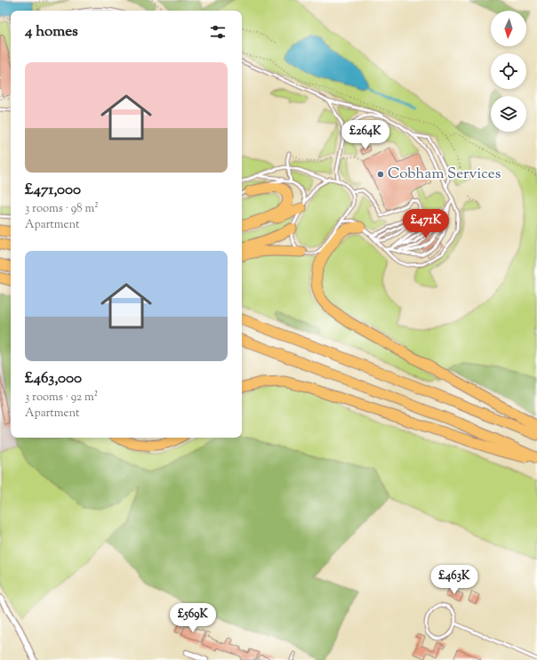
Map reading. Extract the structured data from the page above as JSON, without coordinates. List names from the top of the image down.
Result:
{
  "places": ["Cobham Services"],
  "north": "bottom",
  "page": {
    "heading": "4 homes",
    "list": [
      {
        "name": "£471,000",
        "note": "3 rooms · 98 m² · Apartment"
      },
      {
        "name": "£463,000",
        "note": "3 rooms · 92 m² · Apartment"
      }
    ],
    "price": [
      "£264K",
      "£471K",
      "£463K",
      "£569K"
    ]
  }
}
